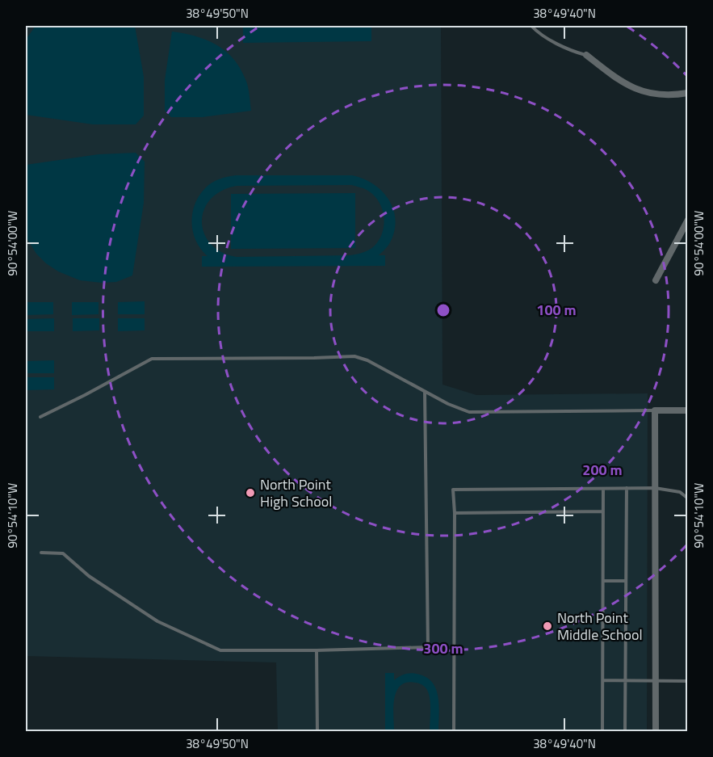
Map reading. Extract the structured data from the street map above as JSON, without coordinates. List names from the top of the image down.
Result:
{
  "places": ["North Point High School", "North Point Middle School"],
  "coordinates": [
    "38°49'50\"N",
    "38°49'40\"N",
    "90°54'00\"W",
    "90°54'10\"W"
  ],
  "rings": ["100 m", "200 m", "300 m"]
}
